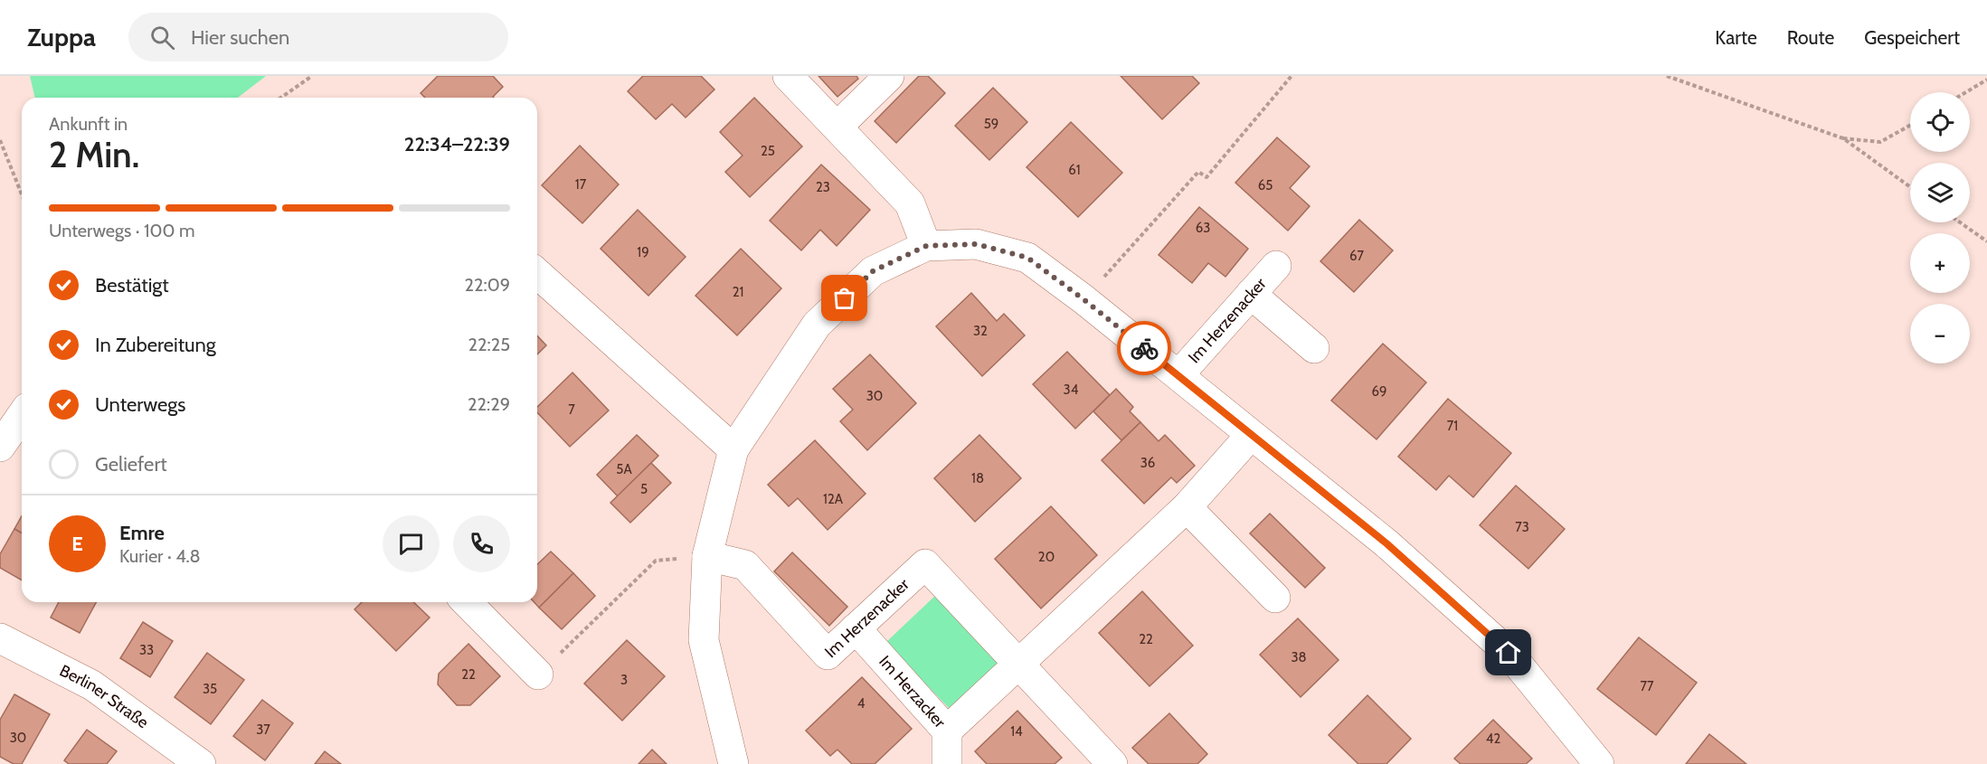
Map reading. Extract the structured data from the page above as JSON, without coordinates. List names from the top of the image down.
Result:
{
  "streets": {
    "street": ["Im Herzenacker", "Im Herzacker", "Berliner Straße"]
  },
  "crossings": [
    ["Im Herzenacker", "Im Herzacker"]
  ],
  "house_numbers": [
    "59",
    "25",
    "61",
    "17",
    "65",
    "23",
    "63",
    "19",
    "67",
    "21",
    "32",
    "34",
    "69",
    "30",
    "7",
    "71",
    "36",
    "5A",
    "18",
    "5",
    "12A",
    "73",
    "20",
    "22",
    "33",
    "38",
    "22",
    "3",
    "77",
    "35",
    "4",
    "37",
    "14",
    "30",
    "42"
  ],
  "page": {
    "header": "Zuppa",
    "search": "Hier suchen",
    "nav": ["Karte", "Route", "Gespeichert"],
    "map_buttons": ["+", "−"],
    "heading": ["2 Min.", "Ankunft in", "22:34–22:39"],
    "panel": ["Emre", "Kurier · 4.8"],
    "bar": "Unterwegs · 100 m",
    "list": [
      ["Bestätigt", "22:09"],
      ["In Zubereitung", "22:25"],
      ["Unterwegs", "22:29"],
      "Geliefert"
    ],
    "round": "E"
  }
}
